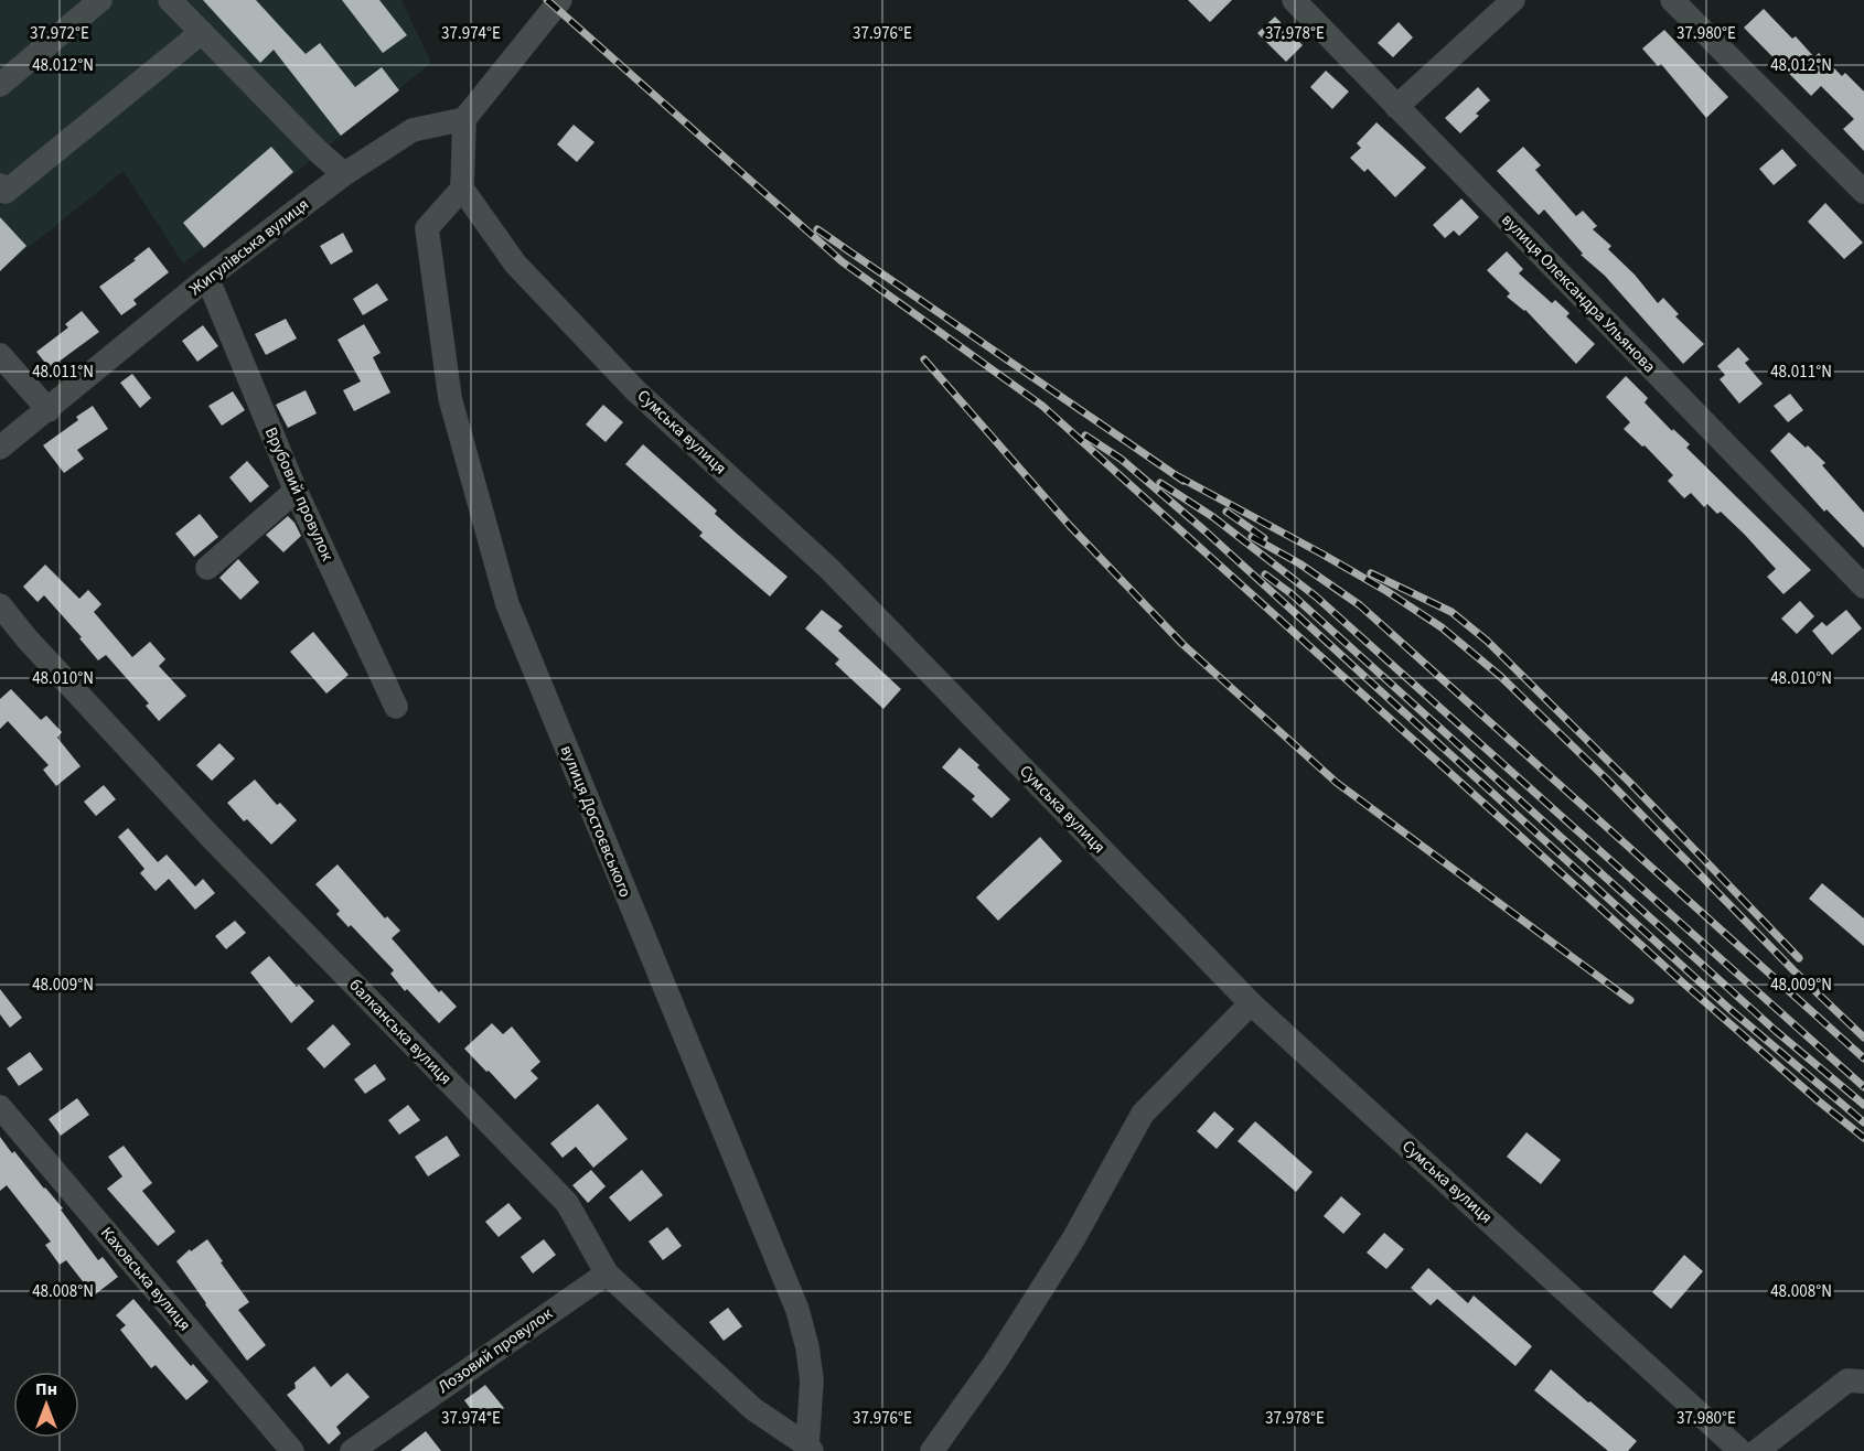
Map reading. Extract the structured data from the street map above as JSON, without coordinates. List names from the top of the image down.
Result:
{
  "streets": {
    "street": [
      "Жигулівська вулиця",
      "вулиця Олександра Ульянова",
      "Сумська вулиця",
      "Врубовий провулок",
      "вулиця Достоєвського",
      "балканська вулиця",
      "Каховська вулиця",
      "Лозовий провулок"
    ]
  },
  "crossings": [
    ["Жигулівська вулиця", "Врубовий провулок"],
    ["Сумська вулиця", "вулиця Достоєвського"],
    ["вулиця Достоєвського", "балканська вулиця"],
    ["балканська вулиця", "Лозовий провулок"]
  ],
  "north": "top",
  "coordinates": [
    "37.972°E",
    "37.974°E",
    "37.976°E",
    "37.978°E",
    "37.980°E",
    "48.012°N",
    "48.011°N",
    "48.010°N",
    "48.009°N",
    "48.008°N"
  ]
}
